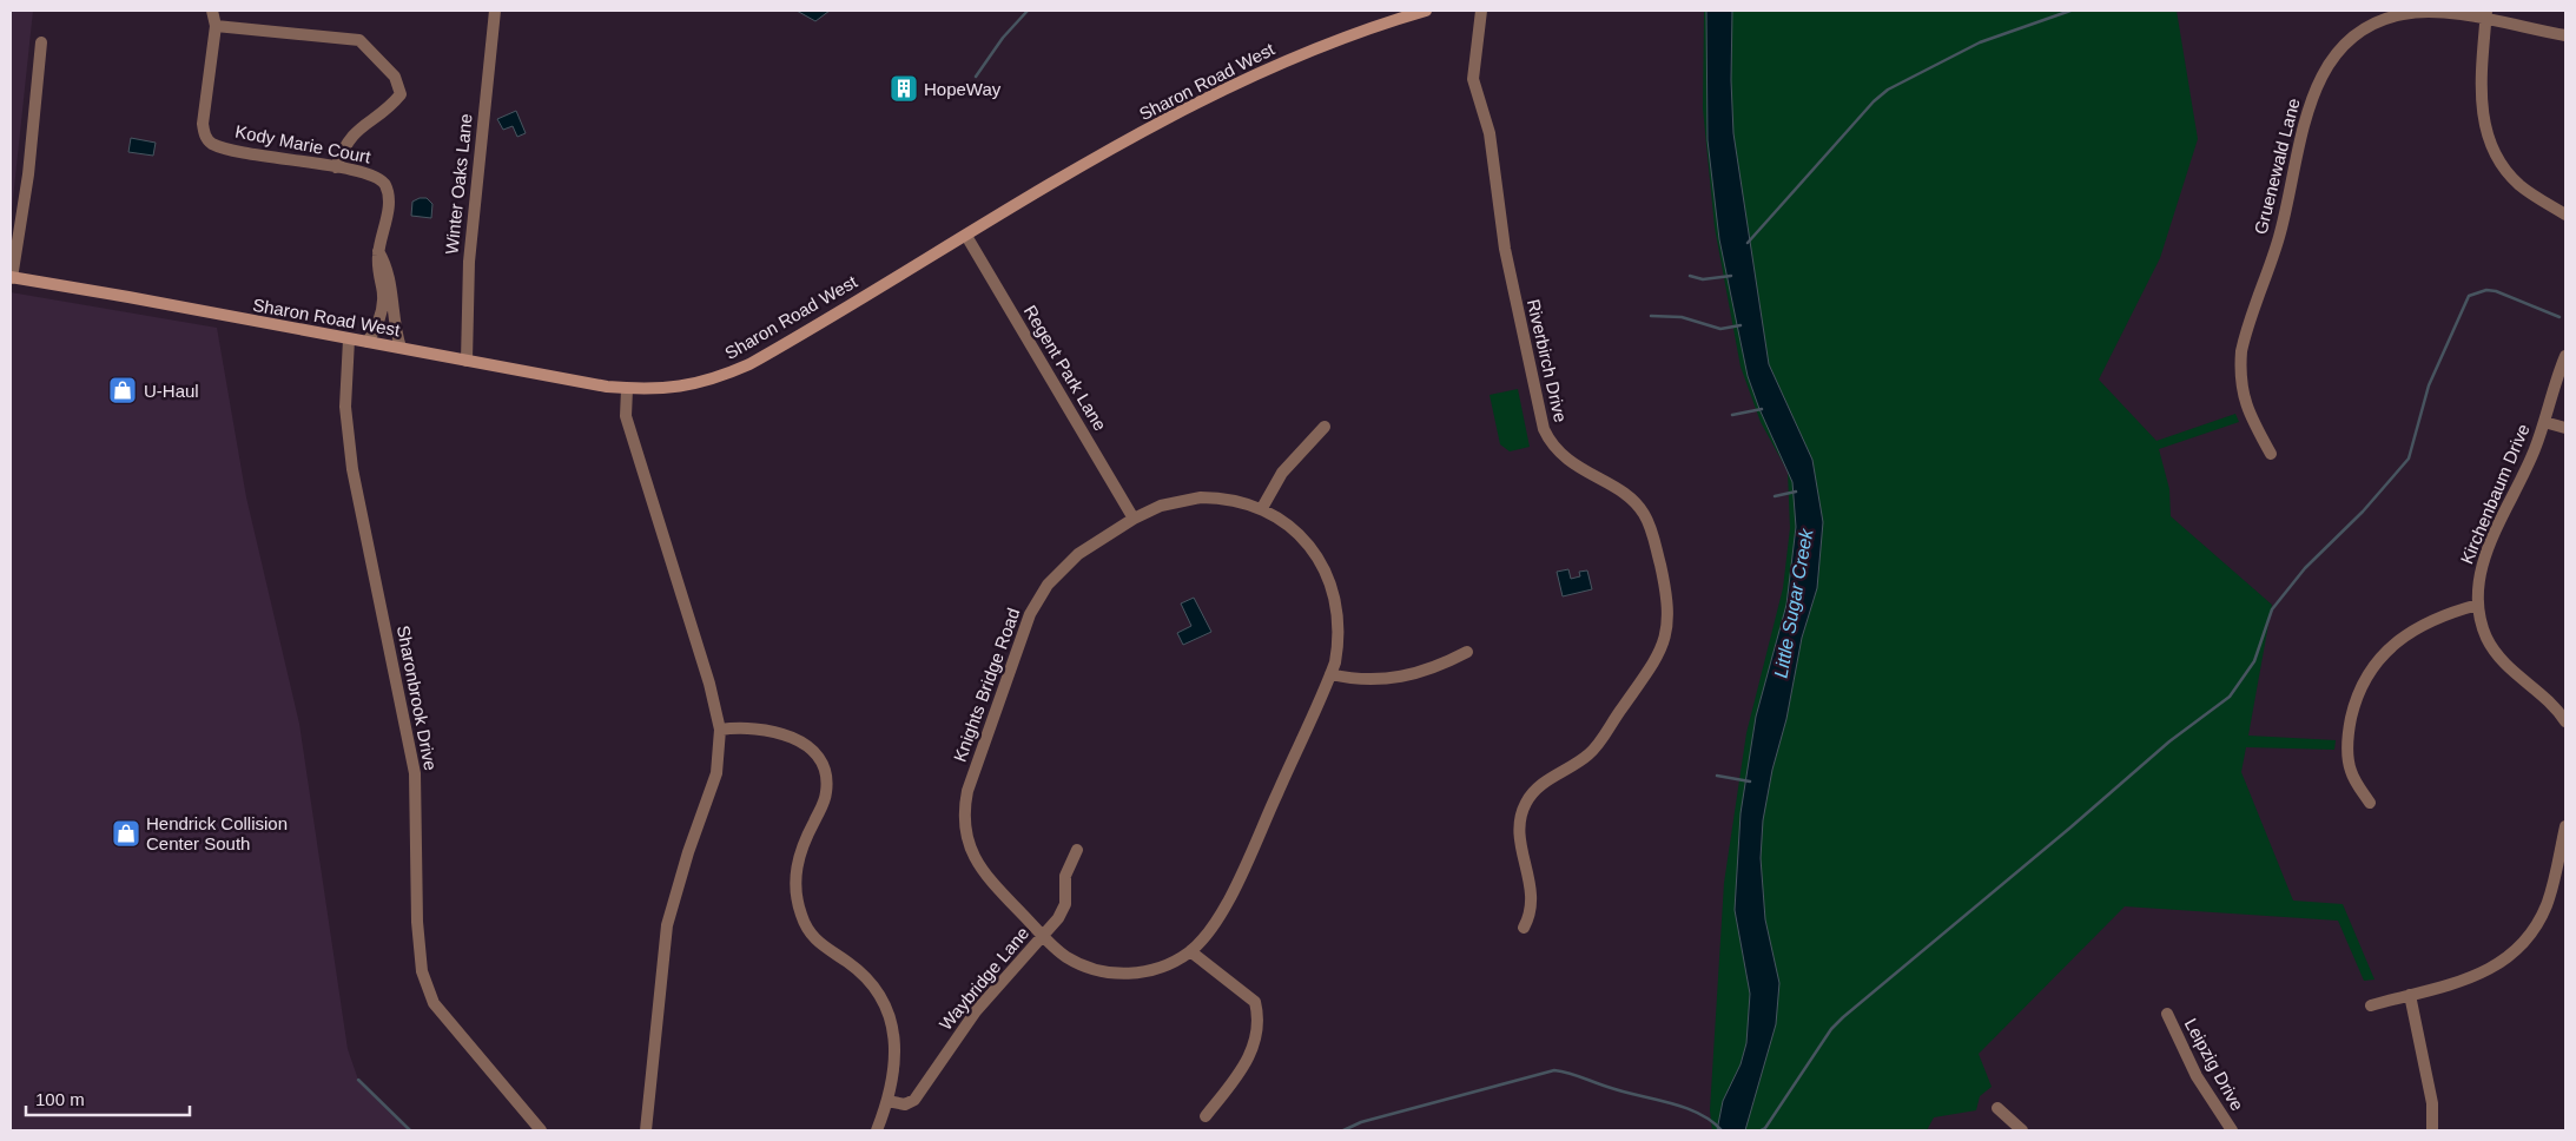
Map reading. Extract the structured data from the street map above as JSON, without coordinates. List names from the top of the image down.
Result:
{
  "streets": {
    "main road": ["Sharon Road West"],
    "street": [
      "Kody Marie Court",
      "Gruenewald Lane",
      "Winter Oaks Lane",
      "Riverbirch Drive",
      "Regent Park Lane",
      "Kirchenbaum Drive",
      "Knights Bridge Road",
      "Sharonbrook Drive",
      "Waybridge Lane",
      "Leipzig Drive"
    ]
  },
  "crossings": [
    ["Sharon Road West", "Kody Marie Court"],
    ["Sharon Road West", "Winter Oaks Lane"],
    ["Sharon Road West", "Regent Park Lane"],
    ["Sharon Road West", "Sharonbrook Drive"],
    ["Regent Park Lane", "Knights Bridge Road"],
    ["Knights Bridge Road", "Waybridge Lane"]
  ],
  "water": ["Little Sugar Creek"],
  "places": {
    "building": ["HopeWay"],
    "shop": ["U-Haul", "Hendrick Collision Center South"]
  },
  "scale_bar": "100 m"
}
